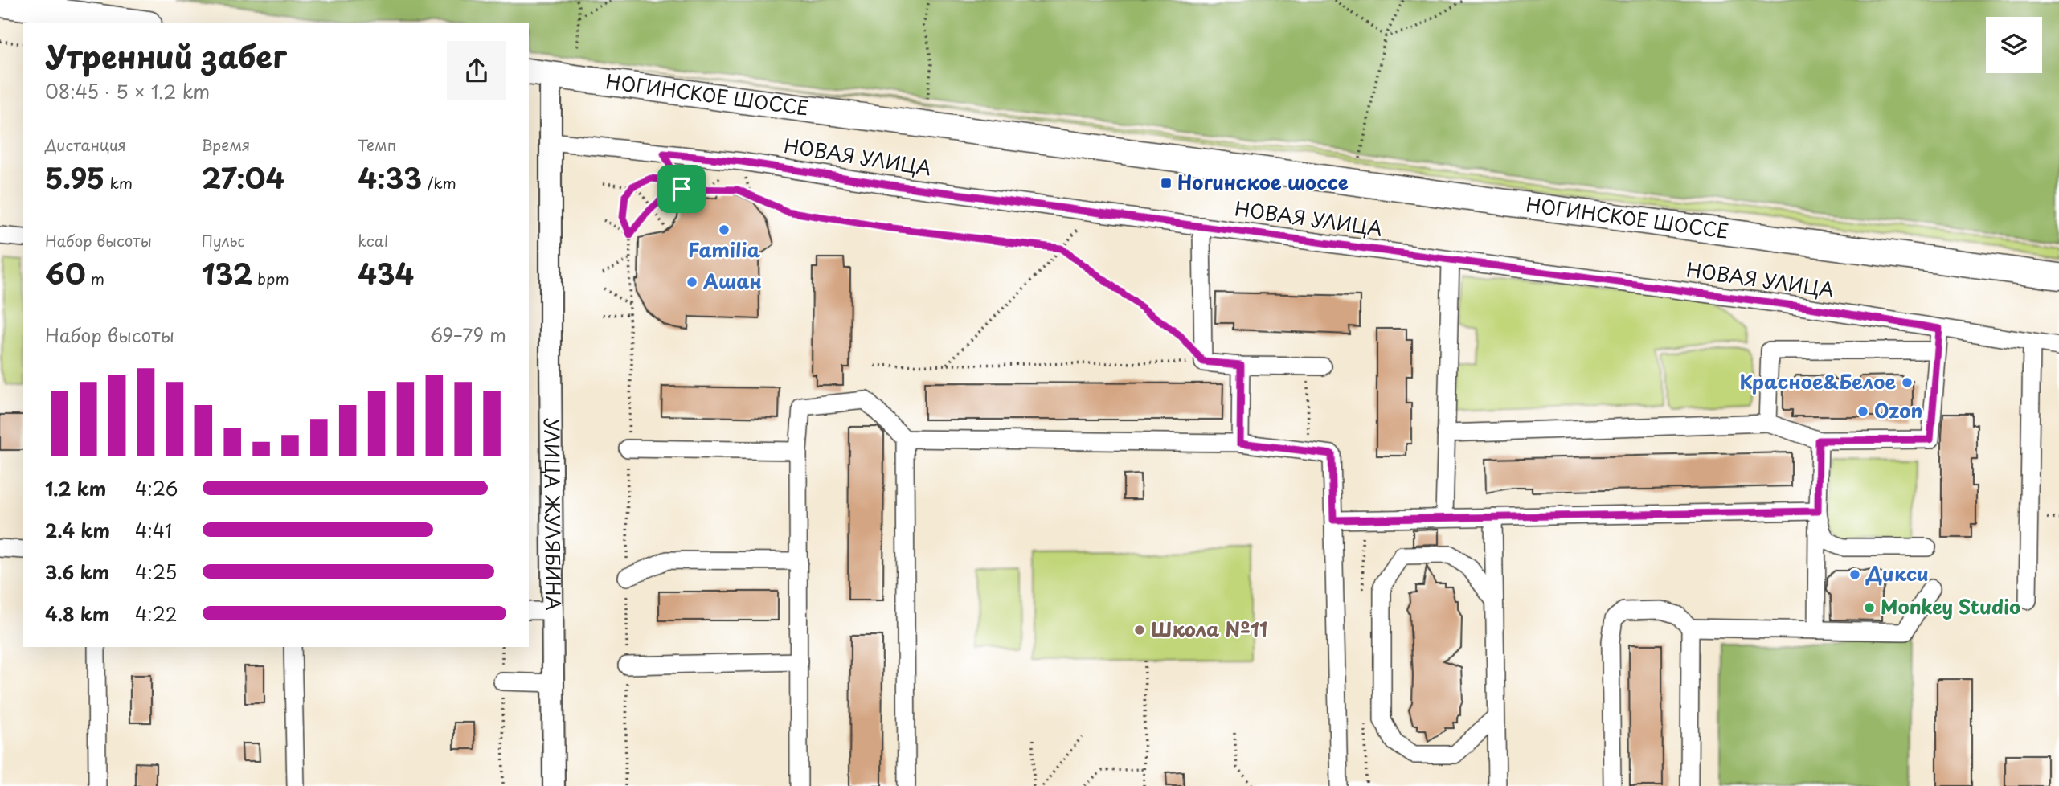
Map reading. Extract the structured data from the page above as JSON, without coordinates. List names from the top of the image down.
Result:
{
  "streets": {
    "highway": ["НОГИНСКОЕ ШОССЕ"],
    "main road": ["УЛИЦА ЖУЛЯБИНА"],
    "street": ["НОВАЯ УЛИЦА"]
  },
  "crossings": [
    ["НОГИНСКОЕ ШОССЕ", "УЛИЦА ЖУЛЯБИНА"],
    ["НОВАЯ УЛИЦА", "УЛИЦА ЖУЛЯБИНА"]
  ],
  "places": {
    "transit": ["Ногинское шоссе"],
    "other": [
      "Familia",
      "Ашан",
      "Красное&Белое",
      "Ozon",
      "Дикси",
      "Monkey Studio",
      "Школа №11"
    ]
  },
  "page": {
    "heading": ["Утренний забег", "08:45 · 5 × 1.2 km"],
    "stats": [
      ["Дистанция", "5.95 km"],
      ["Время", "27:04"],
      ["Темп", "4:33 /km"],
      ["Набор высоты", "60 m"],
      ["Пульс", "132 bpm"],
      ["kcal", "434"]
    ],
    "chart": ["Набор высоты", "69–79 m"],
    "list": [
      {
        "name": "1.2 km",
        "note": "4:26"
      },
      {
        "name": "2.4 km",
        "note": "4:41"
      },
      {
        "name": "3.6 km",
        "note": "4:25"
      },
      {
        "name": "4.8 km",
        "note": "4:22"
      }
    ]
  }
}
